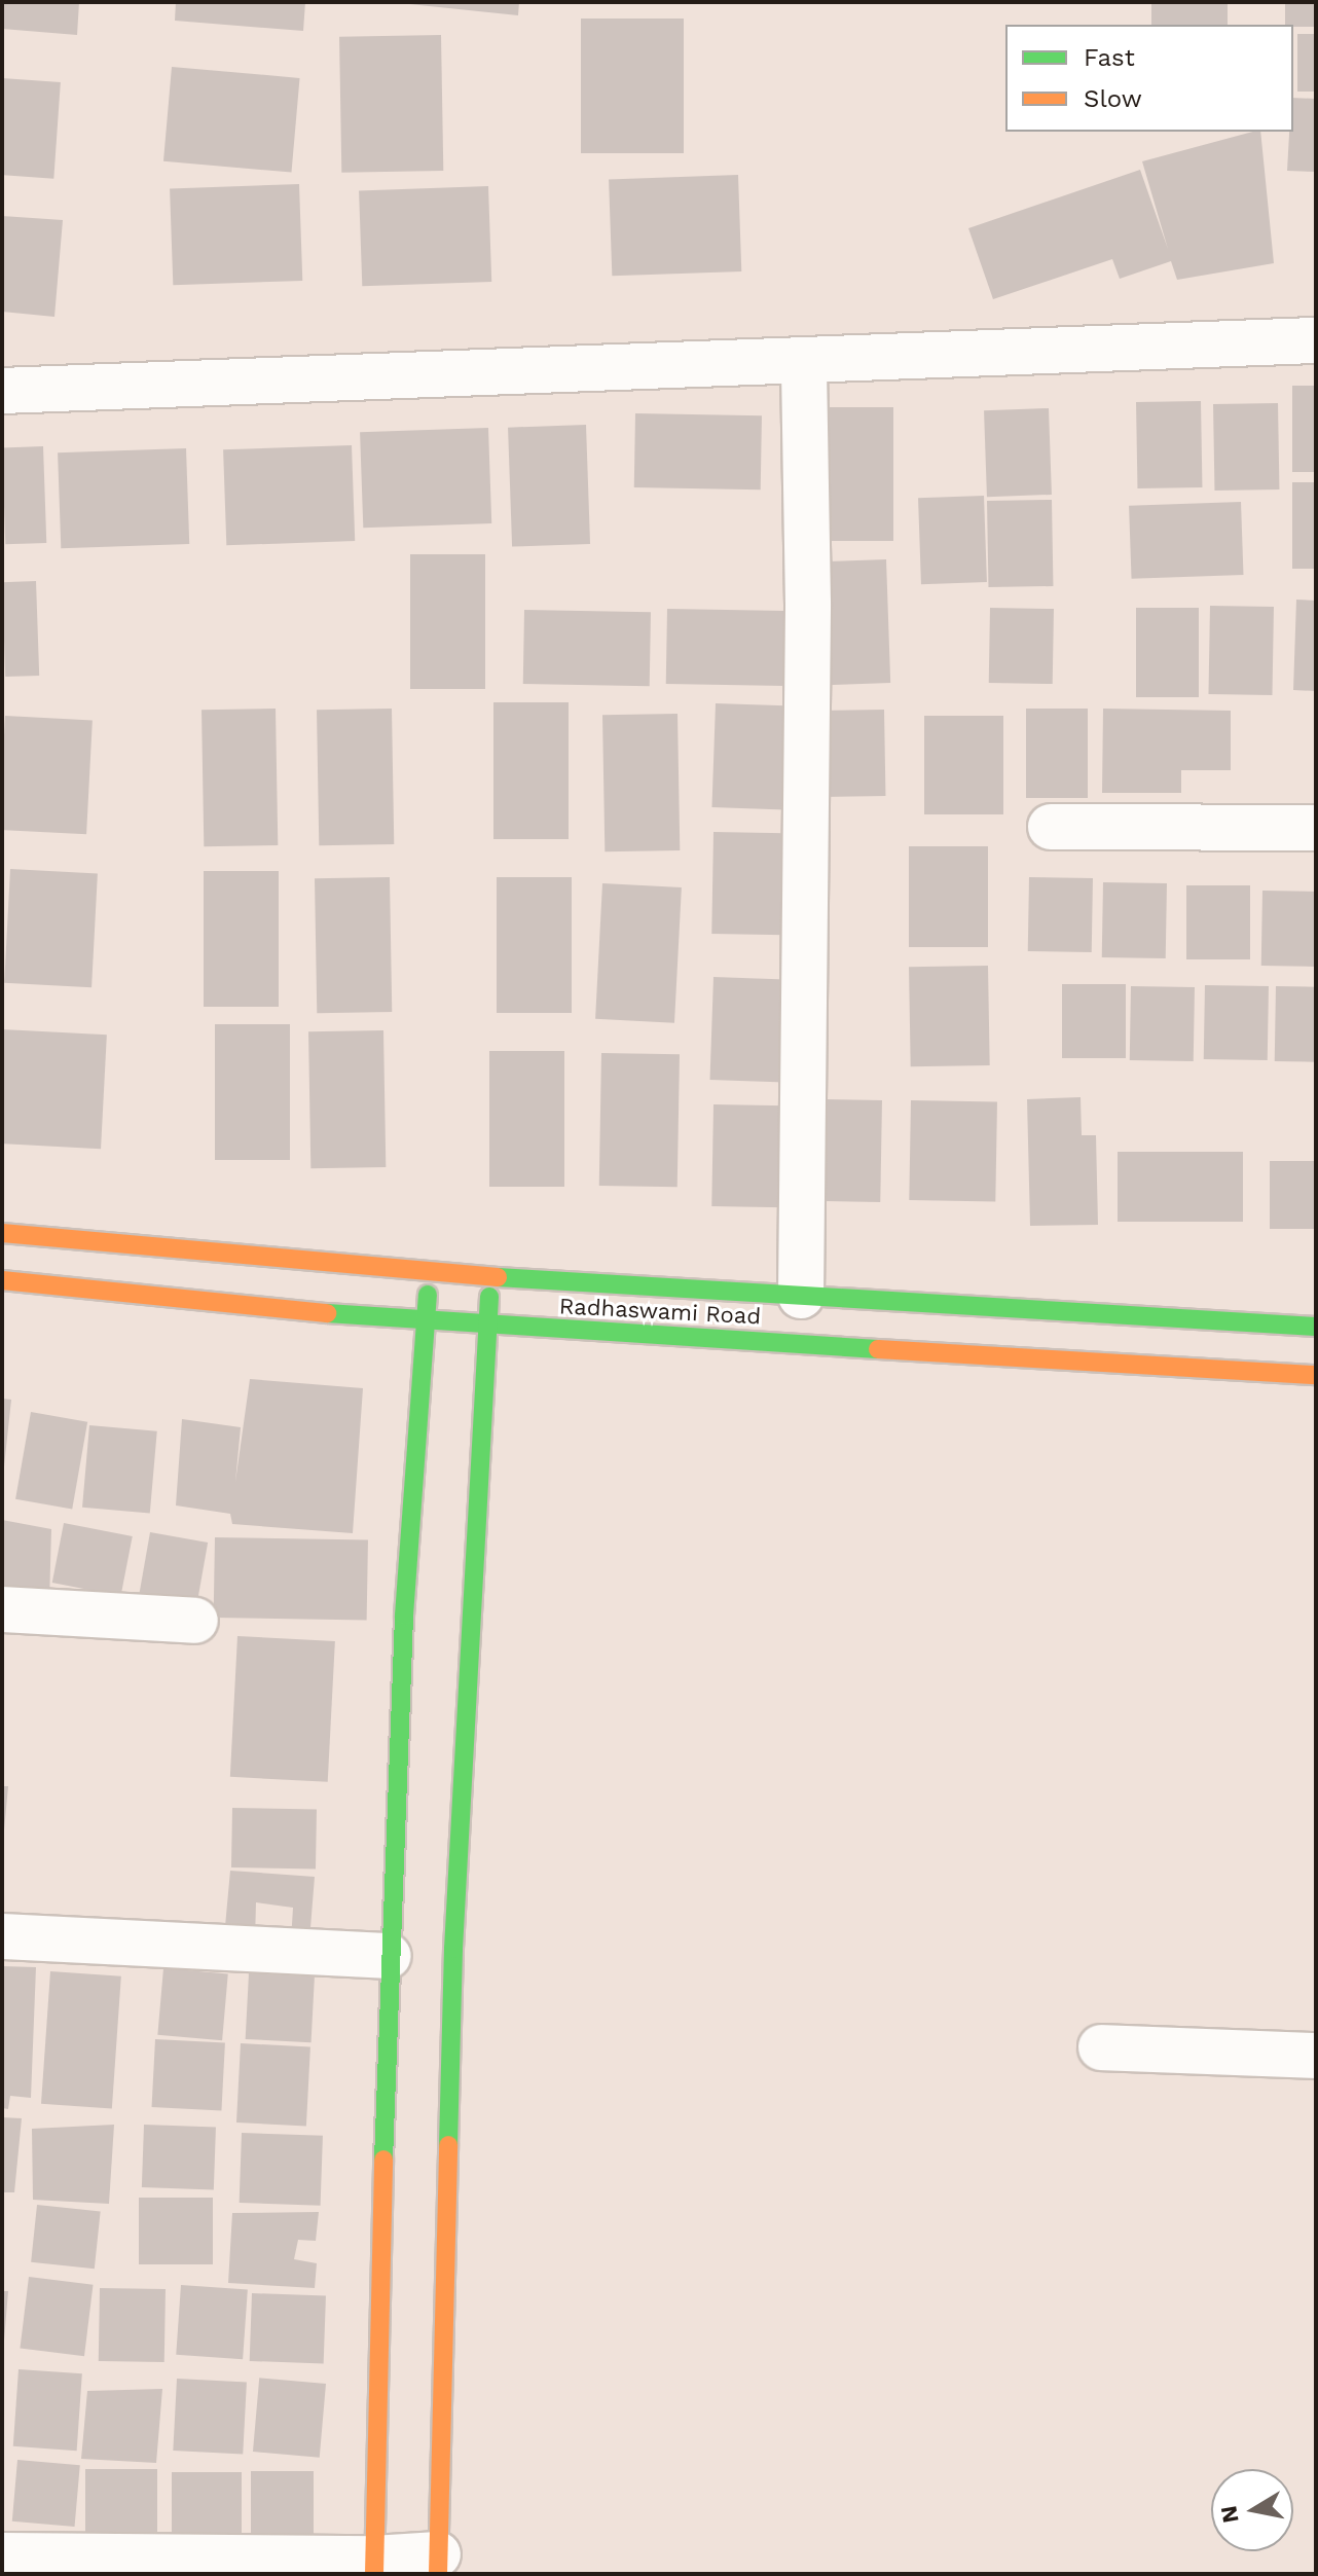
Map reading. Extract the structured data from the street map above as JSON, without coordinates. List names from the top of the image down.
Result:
{
  "streets": {
    "street": ["Radhaswami Road"]
  },
  "legend": ["Fast", "Slow"],
  "north": "left"
}
